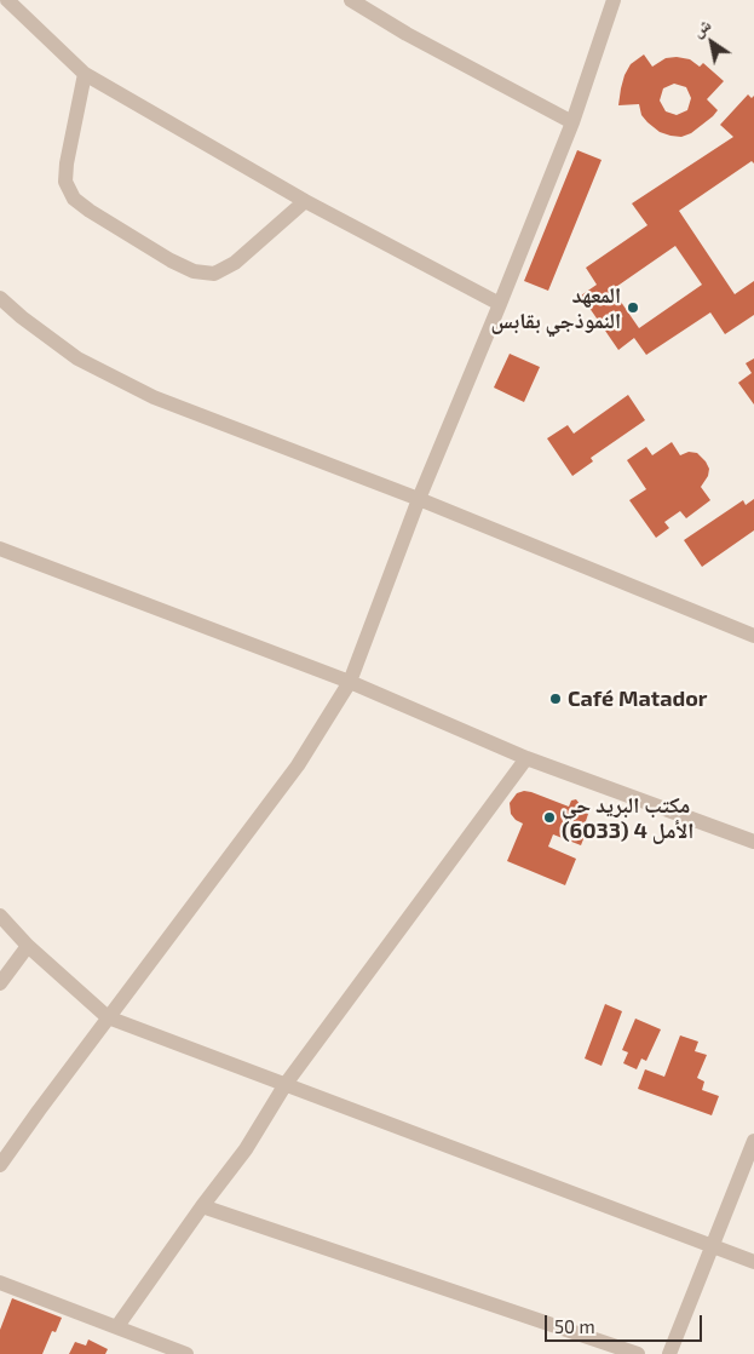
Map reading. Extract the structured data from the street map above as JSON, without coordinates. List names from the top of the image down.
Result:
{
  "places": ["المعهد النموذجي بقابس", "Café Matador", "مكتب البريد حي الأمل 4 (6033)"],
  "scale_bar": "50 m",
  "north": "top left"
}
